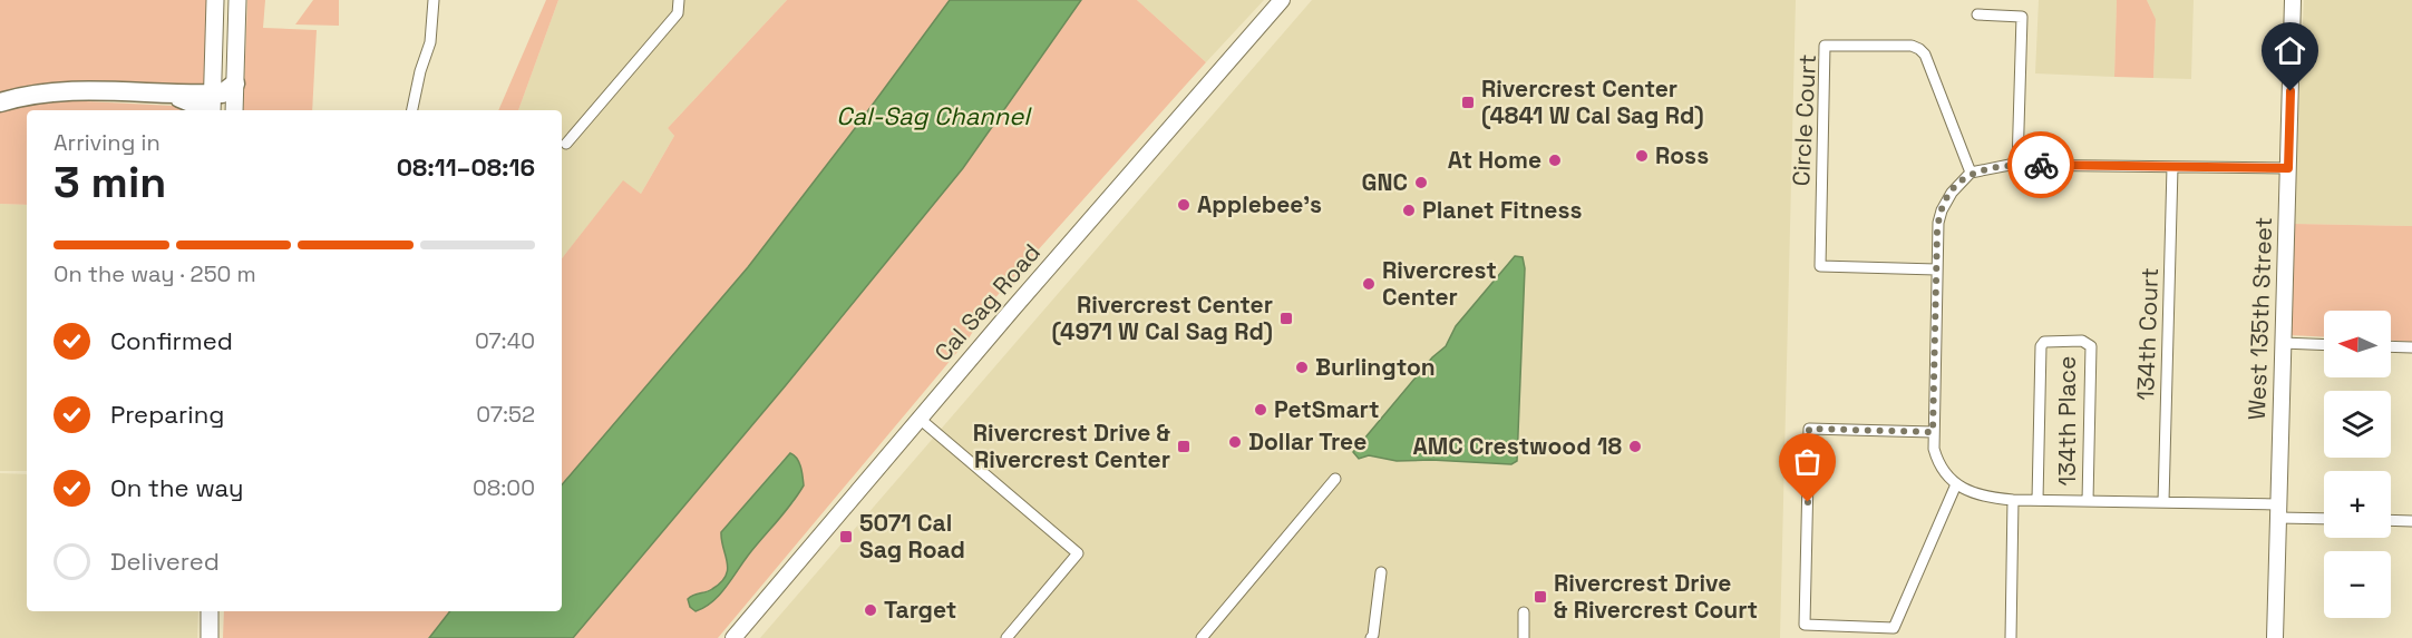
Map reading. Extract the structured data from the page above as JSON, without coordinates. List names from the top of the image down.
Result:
{
  "streets": {
    "main road": ["Cal Sag Road", "West 135th Street"],
    "street": ["Circle Court", "134th Court", "134th Place"]
  },
  "water": ["Cal-Sag Channel"],
  "places": {
    "transit": [
      "Rivercrest Center (4841 W Cal Sag Rd)",
      "Rivercrest Center (4971 W Cal Sag Rd)",
      "Rivercrest Drive & Rivercrest Center",
      "5071 Cal Sag Road",
      "Rivercrest Drive & Rivercrest Court"
    ],
    "other": [
      "Ross",
      "At Home",
      "GNC",
      "Applebee's",
      "Planet Fitness",
      "Rivercrest Center",
      "Burlington",
      "PetSmart",
      "Dollar Tree",
      "AMC Crestwood 18",
      "Target"
    ]
  },
  "north": "left",
  "page": {
    "heading": ["3 min", "Arriving in", "08:11–08:16"],
    "bar": "On the way · 250 m",
    "list": [
      ["Confirmed", "07:40"],
      ["Preparing", "07:52"],
      ["On the way", "08:00"],
      "Delivered"
    ],
    "map_buttons": ["+", "−"]
  }
}
